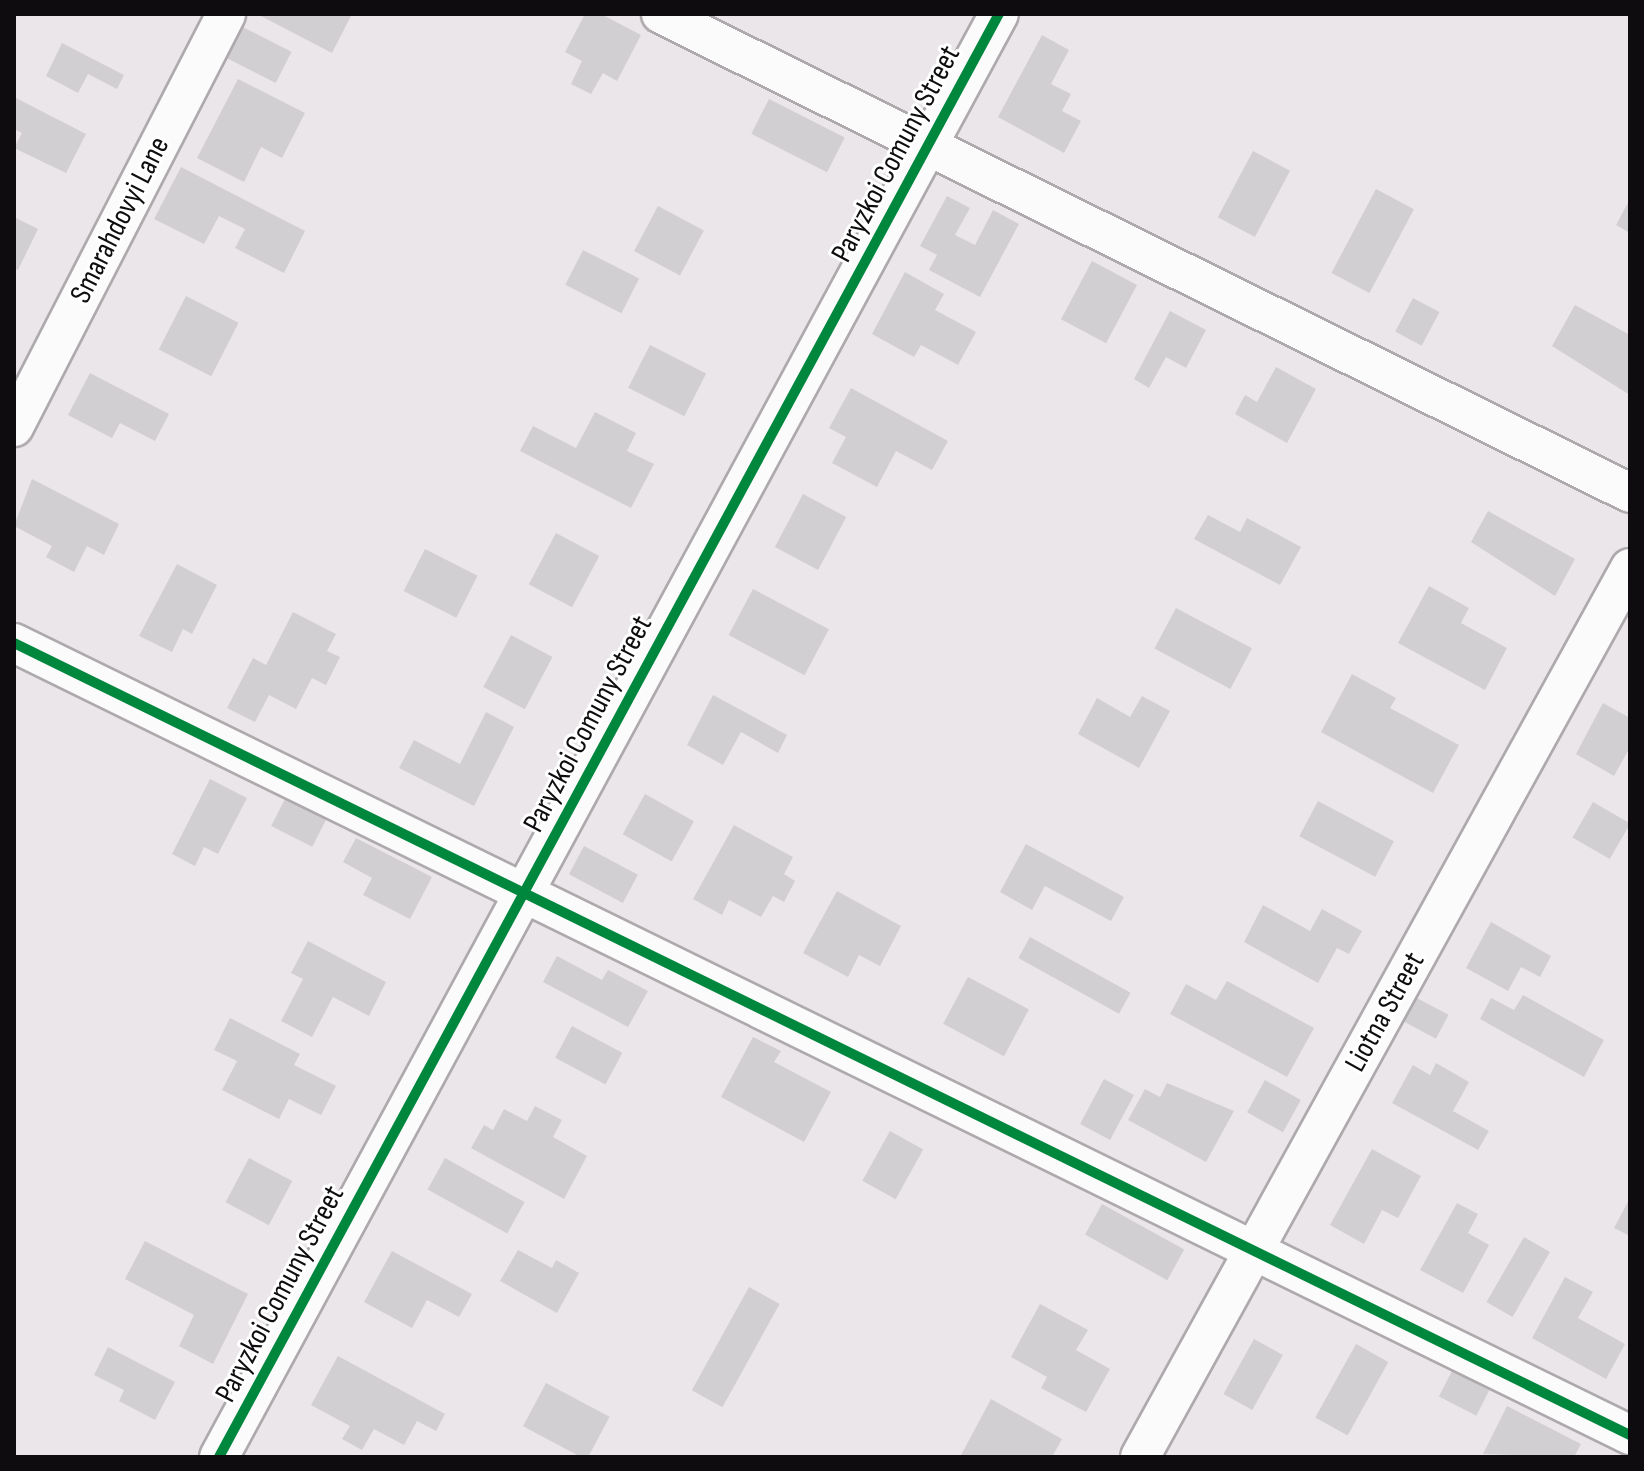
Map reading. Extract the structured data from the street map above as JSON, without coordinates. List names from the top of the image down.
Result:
{
  "streets": {
    "street": ["Paryzkoi Comuny Street", "Smarahdovyi Lane", "Liotna Street"]
  }
}
